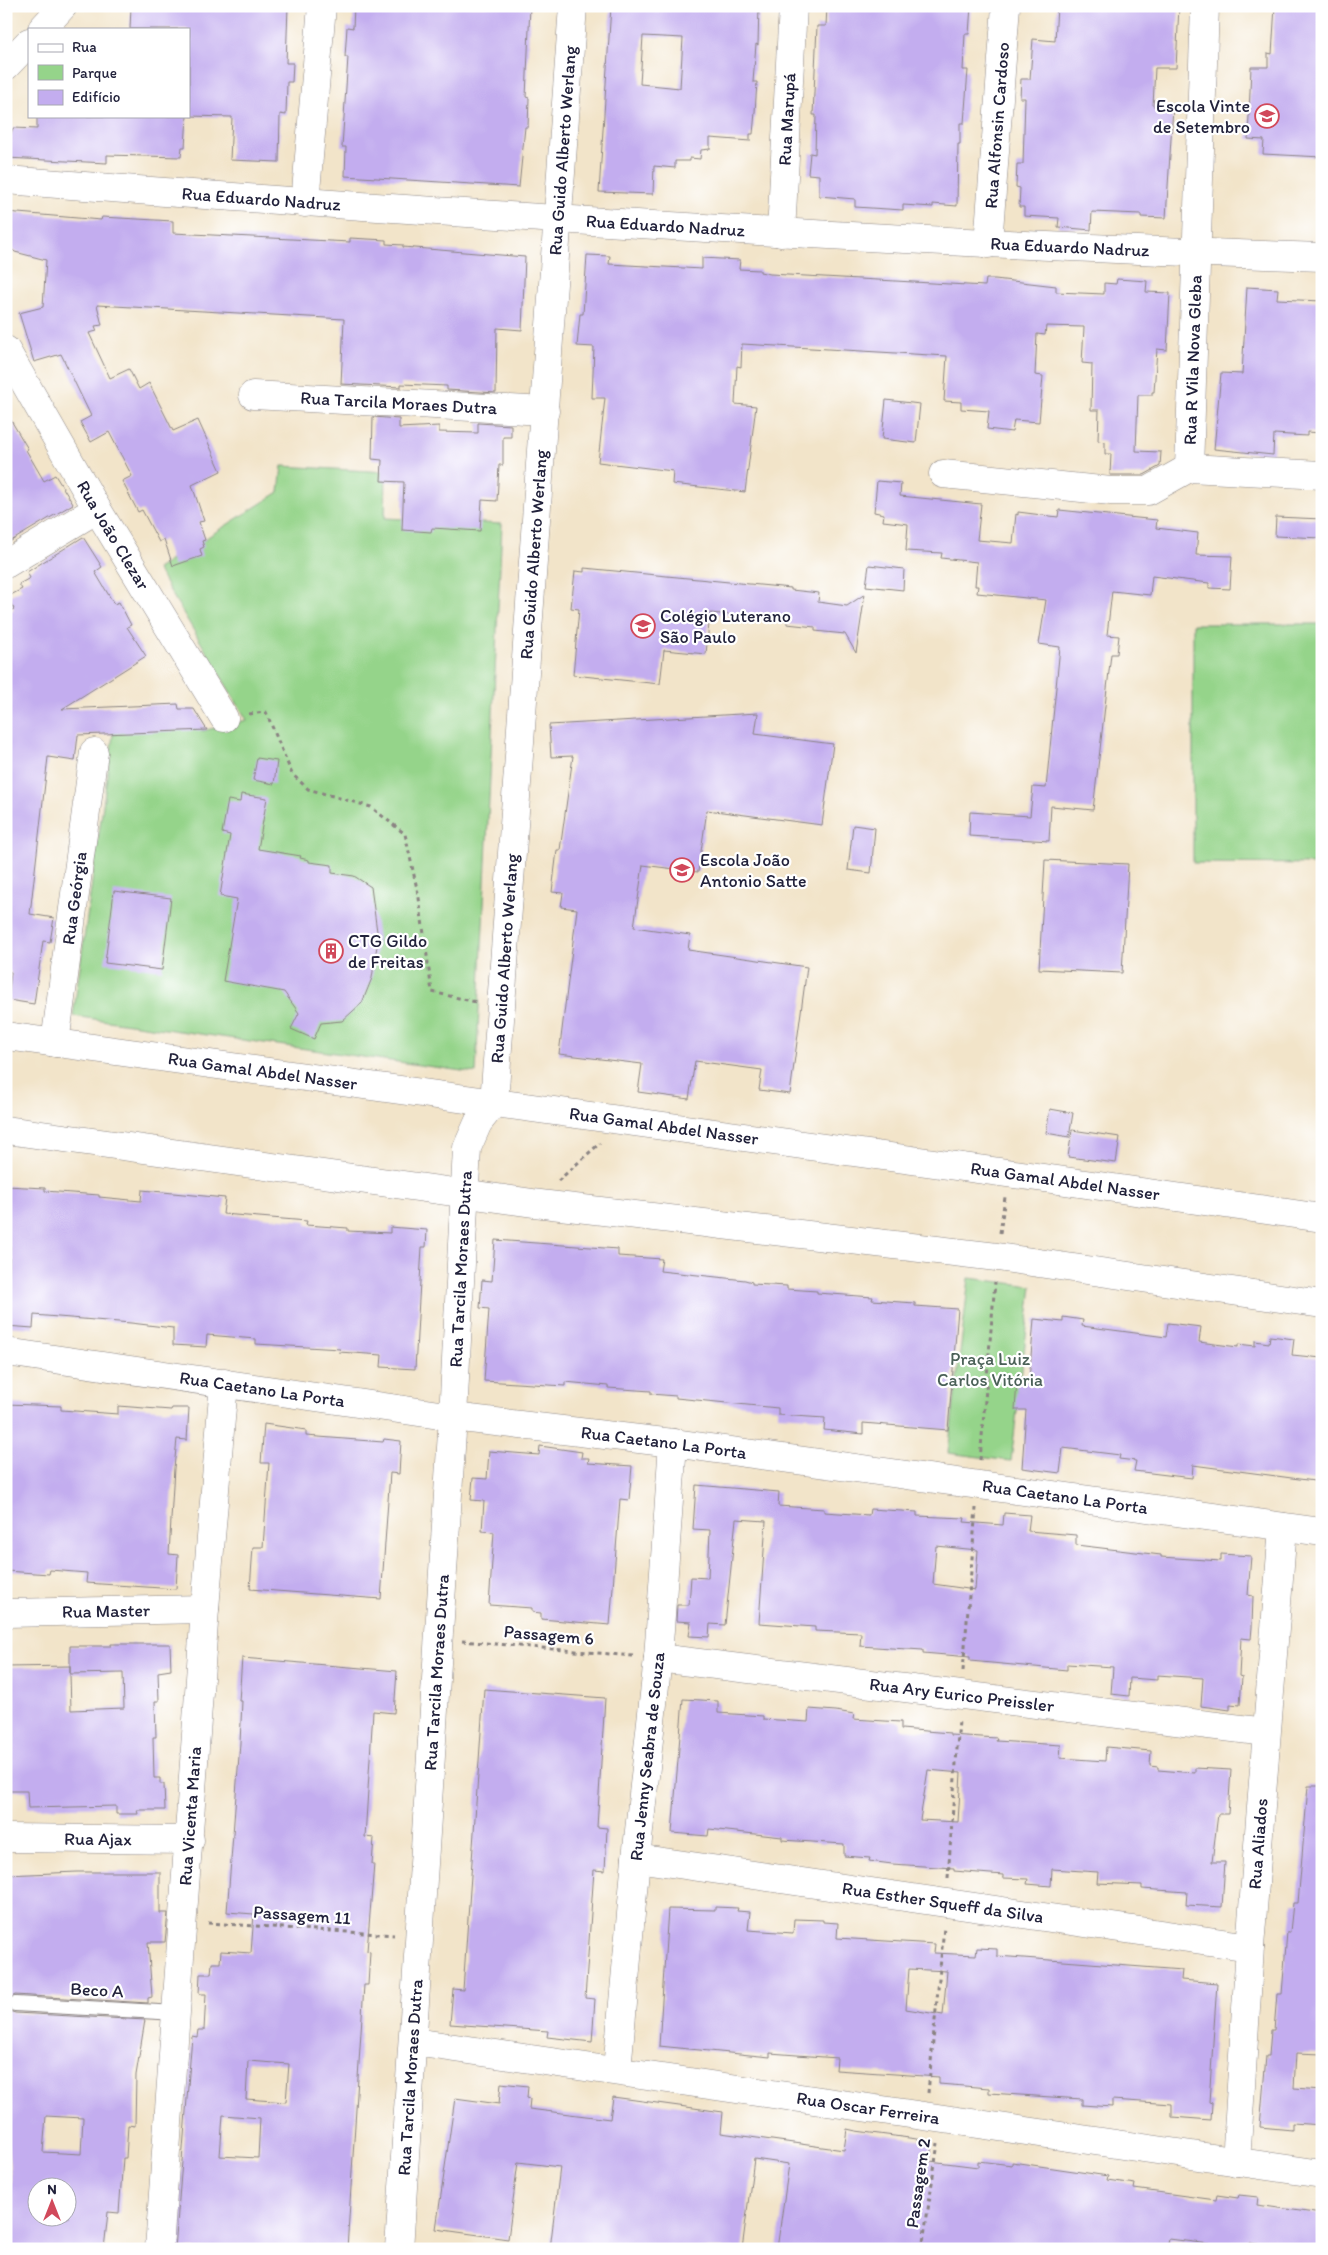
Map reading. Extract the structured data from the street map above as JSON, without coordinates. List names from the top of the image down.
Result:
{
  "streets": {
    "street": [
      "Rua Marupá",
      "Rua Alfonsin Cardoso",
      "Rua Guido Alberto Werlang",
      "Rua Eduardo Nadruz",
      "Rua R Vila Nova Gleba",
      "Rua Tarcila Moraes Dutra",
      "Rua João Clezar",
      "Rua Geórgia",
      "Rua Gamal Abdel Nasser",
      "Rua Caetano La Porta",
      "Rua Master",
      "Rua Ary Eurico Preissler",
      "Rua Jenny Seabra de Souza",
      "Rua Vicenta Maria",
      "Rua Ajax",
      "Rua Aliados",
      "Rua Esther Squeff da Silva",
      "Rua Oscar Ferreira"
    ],
    "lane": ["Beco A"],
    "path": ["Passagem 6", "Passagem 11", "Passagem 2"]
  },
  "crossings": [
    ["Rua Marupá", "Rua Eduardo Nadruz"],
    ["Rua Alfonsin Cardoso", "Rua Eduardo Nadruz"],
    ["Rua Guido Alberto Werlang", "Rua Eduardo Nadruz"],
    ["Rua Guido Alberto Werlang", "Rua Tarcila Moraes Dutra"],
    ["Rua Guido Alberto Werlang", "Rua Gamal Abdel Nasser"],
    ["Rua Eduardo Nadruz", "Rua R Vila Nova Gleba"],
    ["Rua Tarcila Moraes Dutra", "Rua Gamal Abdel Nasser"],
    ["Rua Tarcila Moraes Dutra", "Rua Caetano La Porta"],
    ["Rua Tarcila Moraes Dutra", "Passagem 6"],
    ["Rua Tarcila Moraes Dutra", "Passagem 11"],
    ["Rua Tarcila Moraes Dutra", "Rua Oscar Ferreira"],
    ["Rua Geórgia", "Rua Gamal Abdel Nasser"],
    ["Rua Caetano La Porta", "Rua Jenny Seabra de Souza"],
    ["Rua Caetano La Porta", "Rua Vicenta Maria"],
    ["Rua Caetano La Porta", "Rua Aliados"],
    ["Rua Master", "Rua Vicenta Maria"],
    ["Passagem 6", "Rua Ary Eurico Preissler"],
    ["Passagem 6", "Rua Jenny Seabra de Souza"],
    ["Rua Ary Eurico Preissler", "Rua Jenny Seabra de Souza"],
    ["Rua Ary Eurico Preissler", "Rua Aliados"],
    ["Rua Jenny Seabra de Souza", "Rua Esther Squeff da Silva"],
    ["Rua Jenny Seabra de Souza", "Rua Oscar Ferreira"],
    ["Rua Vicenta Maria", "Rua Ajax"],
    ["Rua Vicenta Maria", "Passagem 11"],
    ["Rua Vicenta Maria", "Beco A"],
    ["Rua Aliados", "Rua Esther Squeff da Silva"],
    ["Rua Aliados", "Rua Oscar Ferreira"],
    ["Rua Oscar Ferreira", "Passagem 2"]
  ],
  "parks": ["Praça Luiz Carlos Vitória"],
  "places": {
    "school or university": ["Escola Vinte de Setembro", "Colégio Luterano São Paulo", "Escola João Antonio Satte"],
    "building": ["CTG Gildo de Freitas"]
  },
  "legend": ["Rua", "Parque", "Edifício"],
  "north": "top"
}
